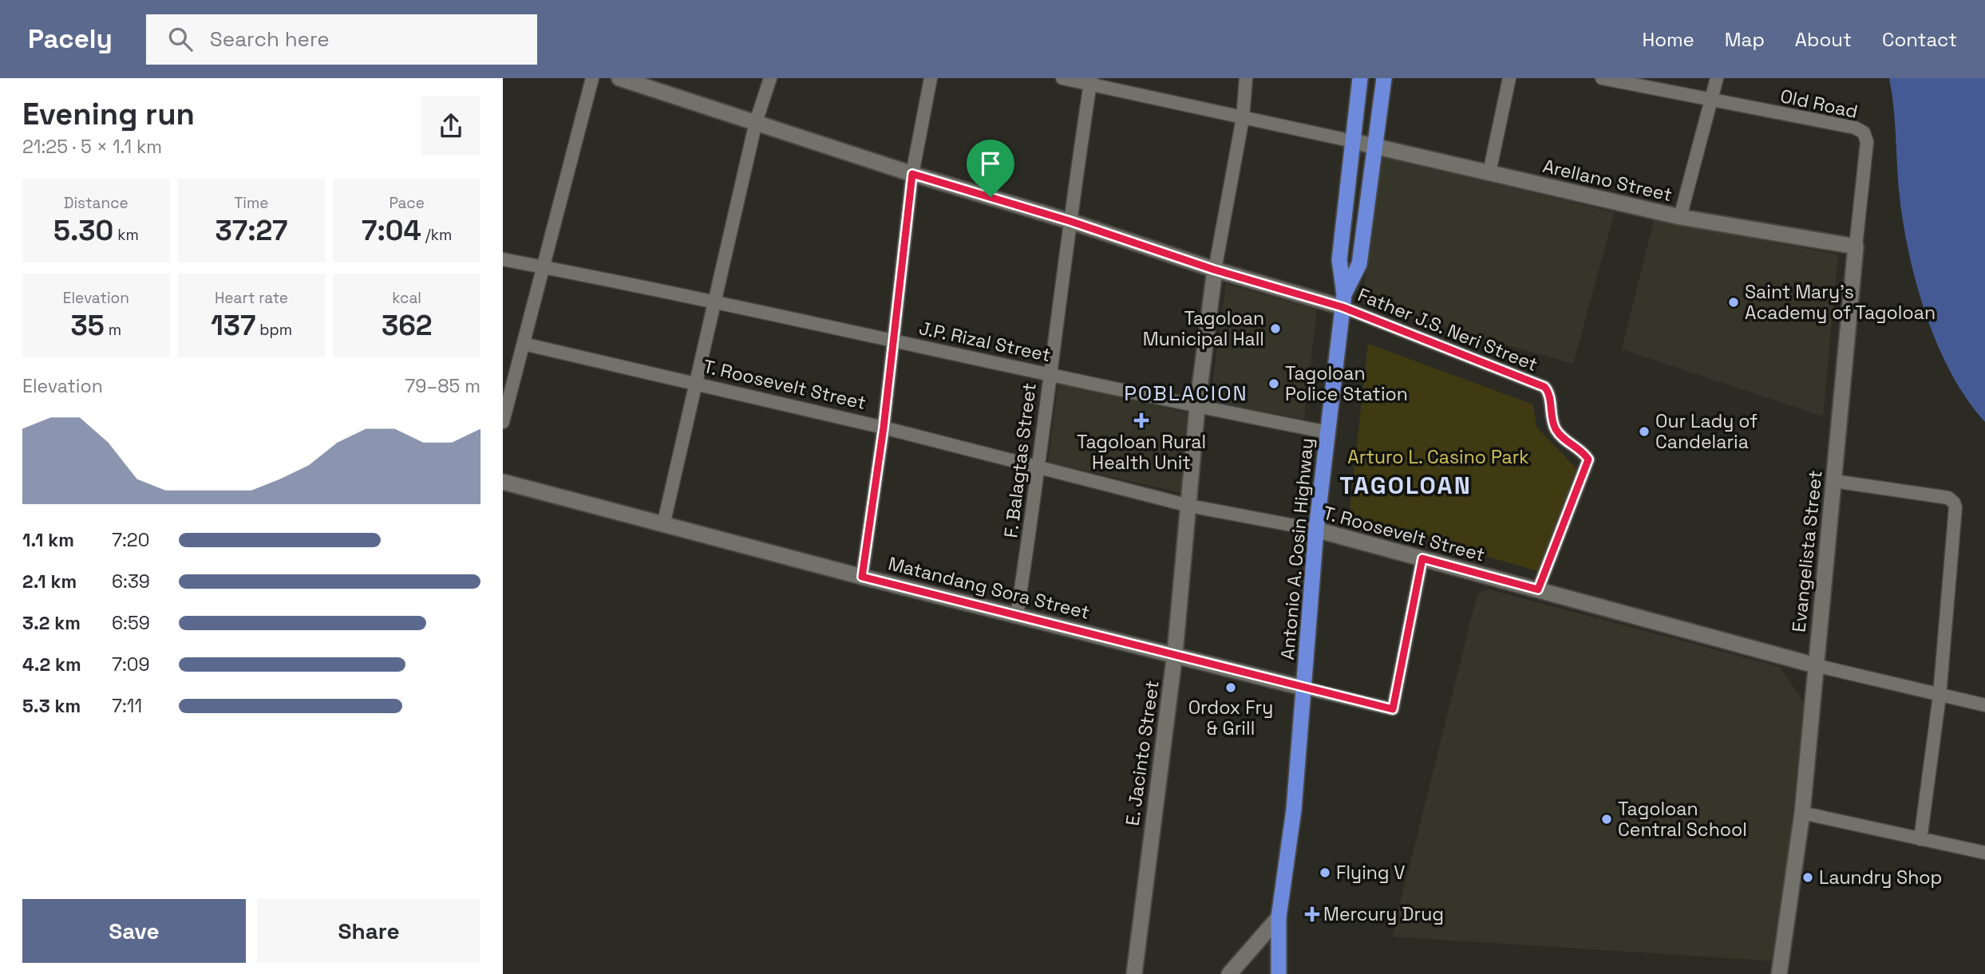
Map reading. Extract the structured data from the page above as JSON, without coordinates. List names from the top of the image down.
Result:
{
  "streets": {
    "highway": ["Antonio A. Cosin Highway"],
    "street": [
      "Old Road",
      "Arellano Street",
      "Father J.S. Neri Street",
      "J.P. Rizal Street",
      "T. Roosevelt Street",
      "F. Balagtas Street",
      "Evangelista Street",
      "Matandang Sora Street",
      "E. Jacinto Street"
    ]
  },
  "crossings": [
    ["Old Road", "Evangelista Street"],
    ["Arellano Street", "Antonio A. Cosin Highway"],
    ["Arellano Street", "Evangelista Street"],
    ["Father J.S. Neri Street", "T. Roosevelt Street"],
    ["Father J.S. Neri Street", "Antonio A. Cosin Highway"],
    ["J.P. Rizal Street", "F. Balagtas Street"],
    ["J.P. Rizal Street", "Antonio A. Cosin Highway"],
    ["J.P. Rizal Street", "E. Jacinto Street"],
    ["T. Roosevelt Street", "F. Balagtas Street"],
    ["T. Roosevelt Street", "Antonio A. Cosin Highway"],
    ["T. Roosevelt Street", "Evangelista Street"],
    ["T. Roosevelt Street", "E. Jacinto Street"],
    ["F. Balagtas Street", "Matandang Sora Street"],
    ["Antonio A. Cosin Highway", "Matandang Sora Street"],
    ["Matandang Sora Street", "E. Jacinto Street"]
  ],
  "districts": ["POBLACION", "TAGOLOAN"],
  "parks": ["Arturo L. Casino Park"],
  "places": {
    "other": [
      "Saint Mary’s Academy of Tagoloan",
      "Tagoloan Municipal Hall",
      "Tagoloan Police Station",
      "Our Lady of Candelaria",
      "Ordox Fry & Grill",
      "Tagoloan Central School",
      "Flying V",
      "Laundry Shop"
    ],
    "health": ["Tagoloan Rural Health Unit", "Mercury Drug"]
  },
  "page": {
    "header": "Pacely",
    "search": "Search here",
    "nav": [
      "Home",
      "Map",
      "About",
      "Contact"
    ],
    "heading": ["Evening run", "21:25 · 5 × 1.1 km"],
    "stats": [
      ["Distance", "5.30 km"],
      ["Time", "37:27"],
      ["Pace", "7:04 /km"],
      ["Elevation", "35 m"],
      ["Heart rate", "137 bpm"],
      ["kcal", "362"]
    ],
    "chart": ["Elevation", "79–85 m"],
    "list": [
      {
        "name": "1.1 km",
        "note": "7:20"
      },
      {
        "name": "2.1 km",
        "note": "6:39"
      },
      {
        "name": "3.2 km",
        "note": "6:59"
      },
      {
        "name": "4.2 km",
        "note": "7:09"
      },
      {
        "name": "5.3 km",
        "note": "7:11"
      }
    ],
    "buttons": ["Save", "Share"]
  }
}
